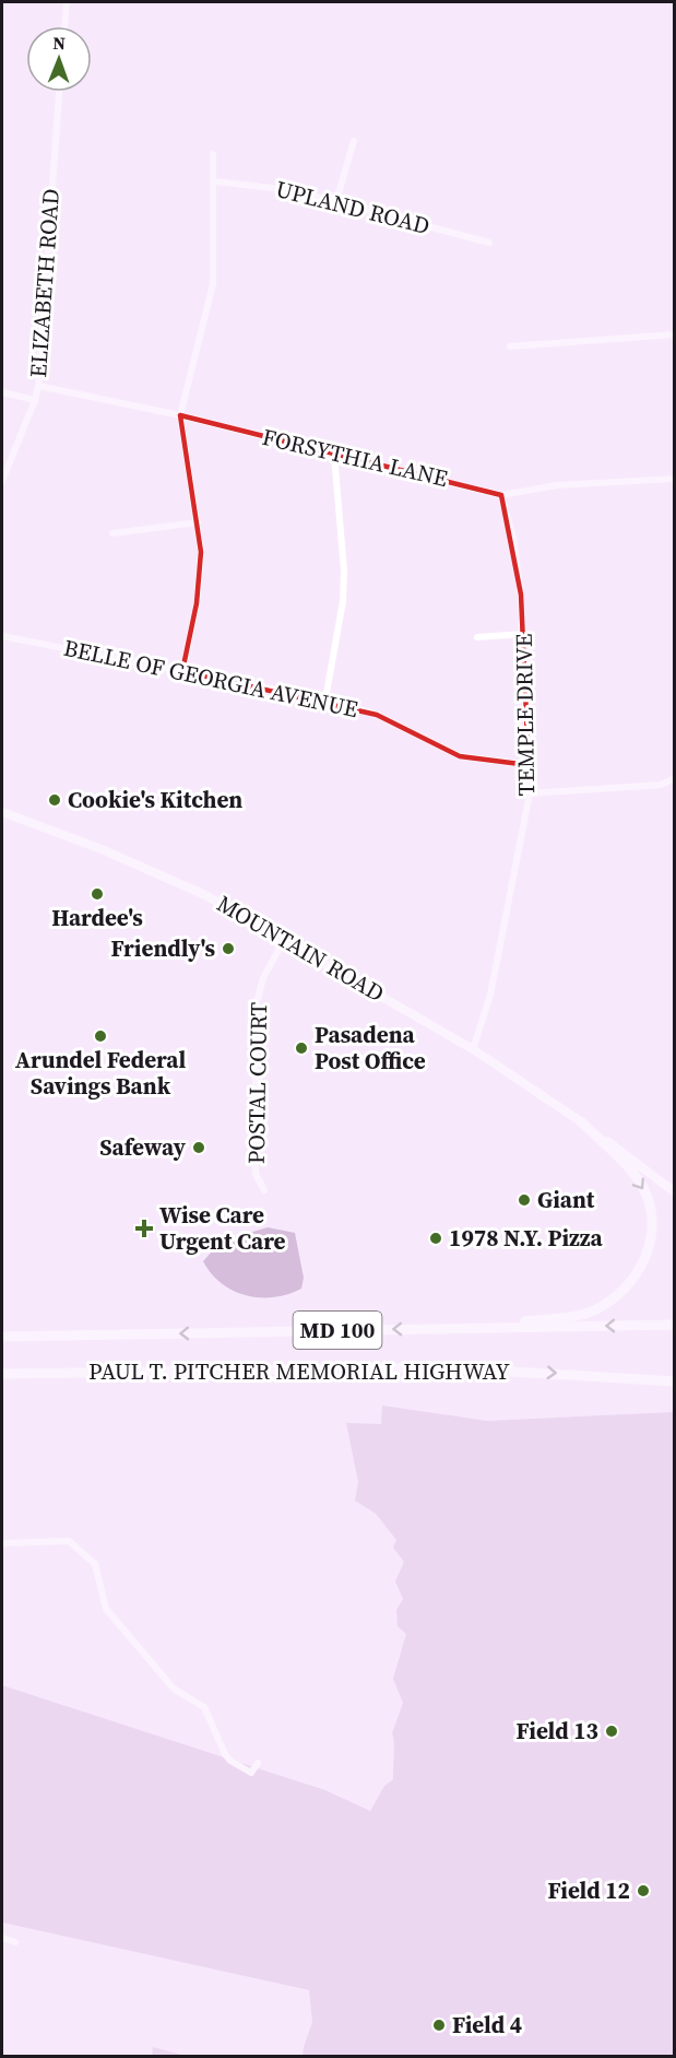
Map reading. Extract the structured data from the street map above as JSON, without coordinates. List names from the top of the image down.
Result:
{
  "streets": {
    "main road": ["MOUNTAIN ROAD", "MD 100", "PAUL T. PITCHER MEMORIAL HIGHWAY"],
    "street": [
      "UPLAND ROAD",
      "ELIZABETH ROAD",
      "FORSYTHIA LANE",
      "BELLE OF GEORGIA AVENUE",
      "TEMPLE DRIVE",
      "POSTAL COURT"
    ]
  },
  "crossings": [
    ["ELIZABETH ROAD", "FORSYTHIA LANE"],
    ["FORSYTHIA LANE", "TEMPLE DRIVE"],
    ["BELLE OF GEORGIA AVENUE", "TEMPLE DRIVE"],
    ["TEMPLE DRIVE", "MOUNTAIN ROAD"],
    ["MOUNTAIN ROAD", "POSTAL COURT"]
  ],
  "places": {
    "other": [
      "Cookie's Kitchen",
      "Hardee's",
      "Friendly's",
      "Arundel Federal Savings Bank",
      "Pasadena Post Office",
      "Safeway",
      "Giant",
      "1978 N.Y. Pizza",
      "Field 13",
      "Field 12",
      "Field 4"
    ],
    "health": ["Wise Care Urgent Care"]
  },
  "north": "top"
}
